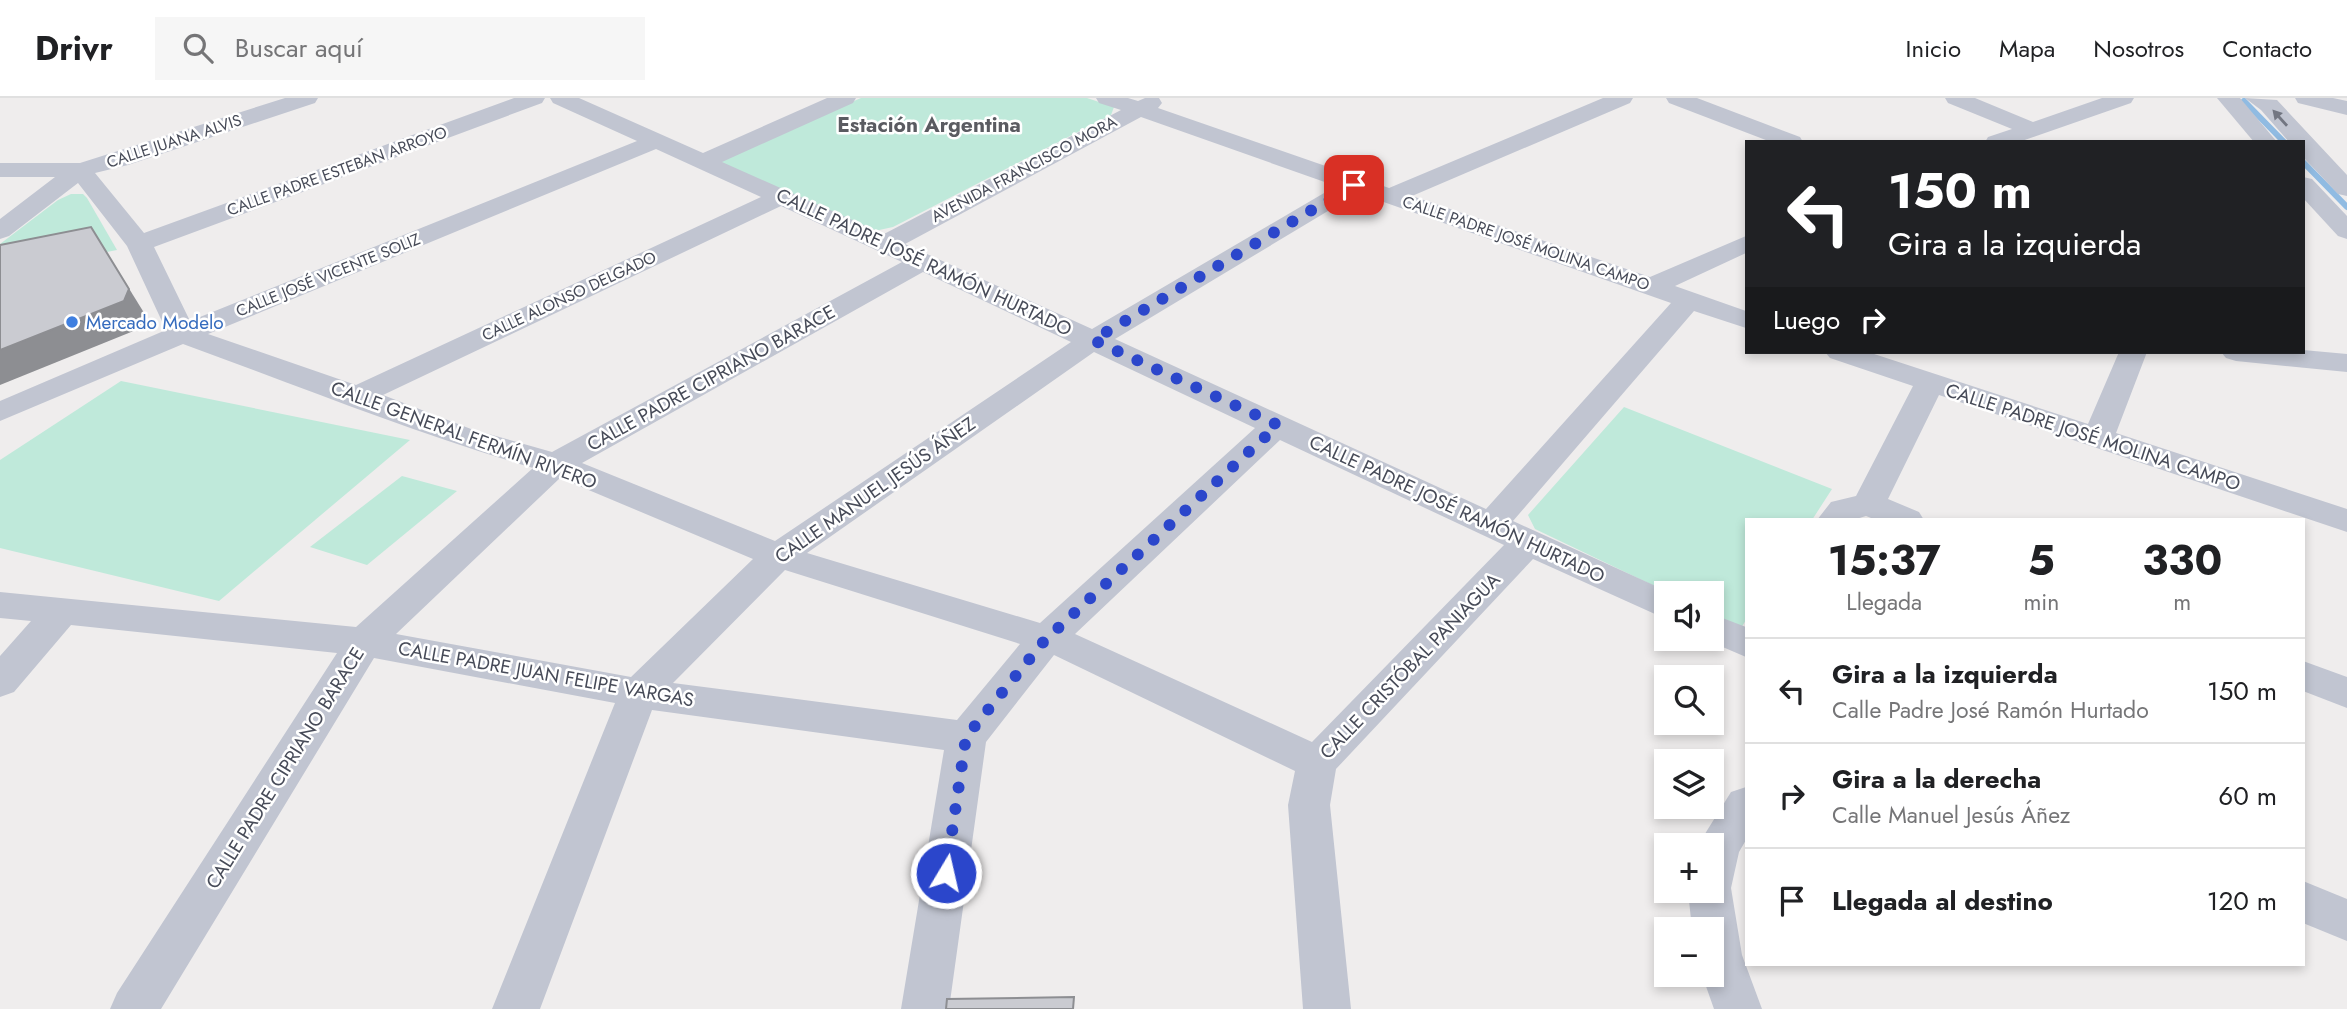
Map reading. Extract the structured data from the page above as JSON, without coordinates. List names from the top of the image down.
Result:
{
  "streets": {
    "street": [
      "CALLE JUANA ALVIS",
      "AVENIDA FRANCISCO MORA",
      "CALLE PADRE ESTEBAN ARROYO",
      "CALLE PADRE JOSÉ MOLINA CAMPO",
      "CALLE PADRE JOSÉ RAMÓN HURTADO",
      "CALLE JOSÉ VICENTE SOLIZ",
      "CALLE ALONSO DELGADO",
      "CALLE PADRE CIPRIANO BARACE",
      "CALLE GENERAL FERMÍN RIVERO",
      "CALLE MANUEL JESÚS ÁÑEZ",
      "CALLE CRISTÓBAL PANIAGUA",
      "CALLE PADRE JUAN FELIPE VARGAS"
    ]
  },
  "crossings": [
    ["AVENIDA FRANCISCO MORA", "CALLE PADRE JOSÉ MOLINA CAMPO"],
    ["AVENIDA FRANCISCO MORA", "CALLE PADRE JOSÉ RAMÓN HURTADO"],
    ["CALLE PADRE JOSÉ MOLINA CAMPO", "CALLE MANUEL JESÚS ÁÑEZ"],
    ["CALLE PADRE JOSÉ RAMÓN HURTADO", "CALLE JOSÉ VICENTE SOLIZ"],
    ["CALLE PADRE JOSÉ RAMÓN HURTADO", "CALLE ALONSO DELGADO"],
    ["CALLE PADRE JOSÉ RAMÓN HURTADO", "CALLE PADRE CIPRIANO BARACE"],
    ["CALLE PADRE JOSÉ RAMÓN HURTADO", "CALLE MANUEL JESÚS ÁÑEZ"],
    ["CALLE PADRE JOSÉ RAMÓN HURTADO", "CALLE CRISTÓBAL PANIAGUA"],
    ["CALLE JOSÉ VICENTE SOLIZ", "CALLE GENERAL FERMÍN RIVERO"],
    ["CALLE ALONSO DELGADO", "CALLE GENERAL FERMÍN RIVERO"],
    ["CALLE PADRE CIPRIANO BARACE", "CALLE GENERAL FERMÍN RIVERO"],
    ["CALLE PADRE CIPRIANO BARACE", "CALLE PADRE JUAN FELIPE VARGAS"],
    ["CALLE GENERAL FERMÍN RIVERO", "CALLE MANUEL JESÚS ÁÑEZ"],
    ["CALLE GENERAL FERMÍN RIVERO", "CALLE CRISTÓBAL PANIAGUA"],
    ["CALLE MANUEL JESÚS ÁÑEZ", "CALLE PADRE JUAN FELIPE VARGAS"]
  ],
  "districts": ["Estación Argentina"],
  "places": ["Mercado Modelo"],
  "page": {
    "header": "Drivr",
    "search": "Buscar aquí",
    "nav": [
      "Inicio",
      "Mapa",
      "Nosotros",
      "Contacto"
    ],
    "turn": ["150 m", "Gira a la izquierda"],
    "then": "Luego",
    "eta": [
      "15:37",
      "Llegada",
      "5",
      "min",
      "330",
      "m"
    ],
    "map_buttons": ["+", "−"],
    "list": [
      {
        "name": "Gira a la izquierda",
        "note": "Calle Padre José Ramón Hurtado",
        "value": "150 m"
      },
      {
        "name": "Gira a la derecha",
        "note": "Calle Manuel Jesús Áñez",
        "value": "60 m"
      },
      {
        "name": "Llegada al destino",
        "value": "120 m"
      }
    ]
  }
}
